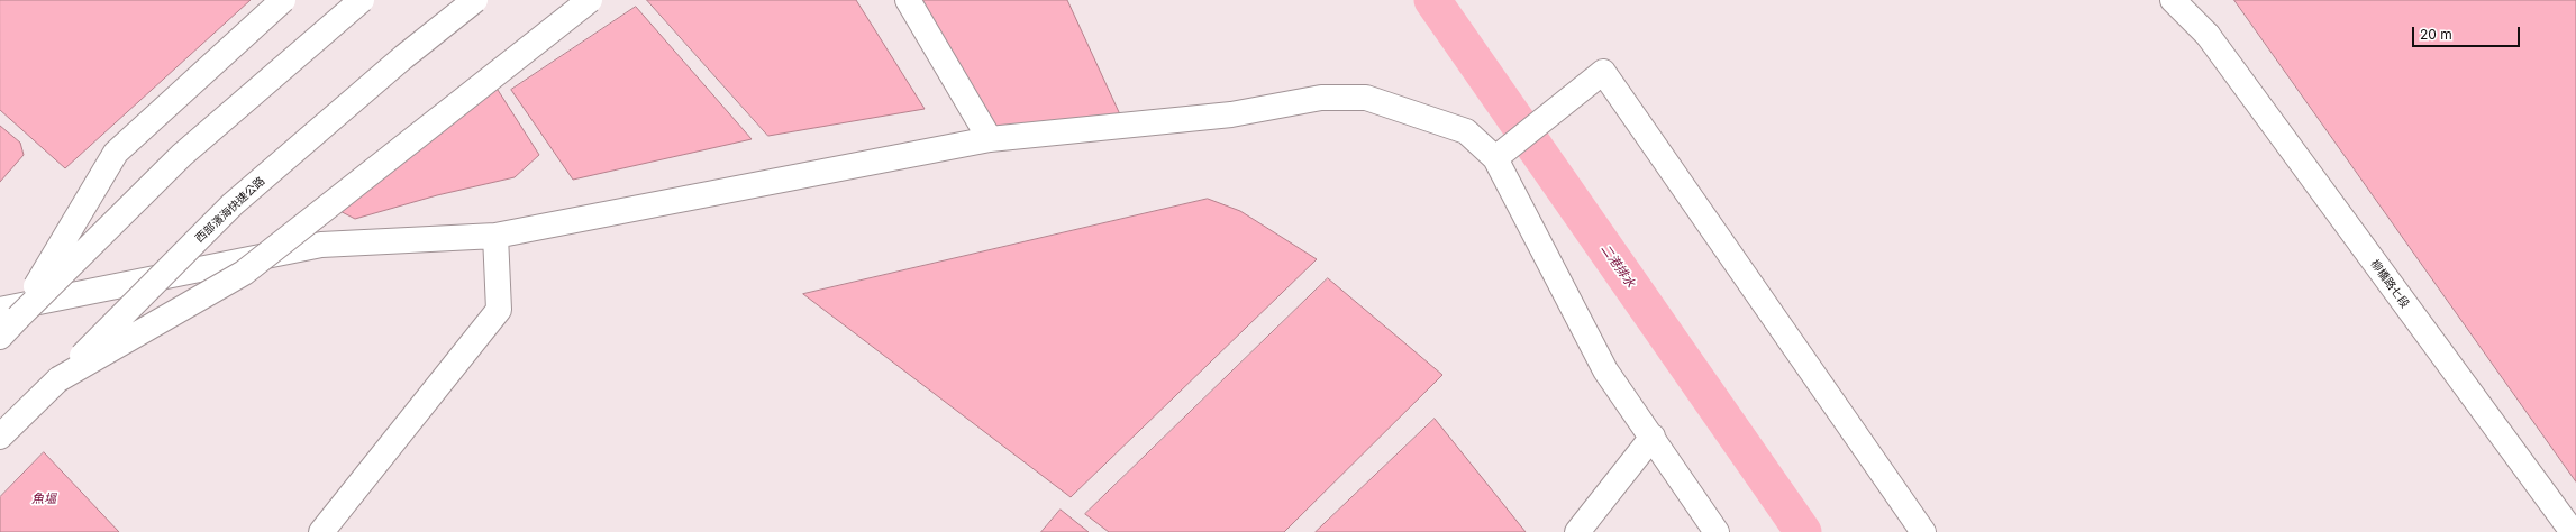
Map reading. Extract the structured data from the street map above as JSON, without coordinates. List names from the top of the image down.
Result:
{
  "streets": {
    "main road": ["西部濱海快速公路", "柳橋路七段"]
  },
  "water": ["二港排水", "魚塭"],
  "scale_bar": "20 m"
}
